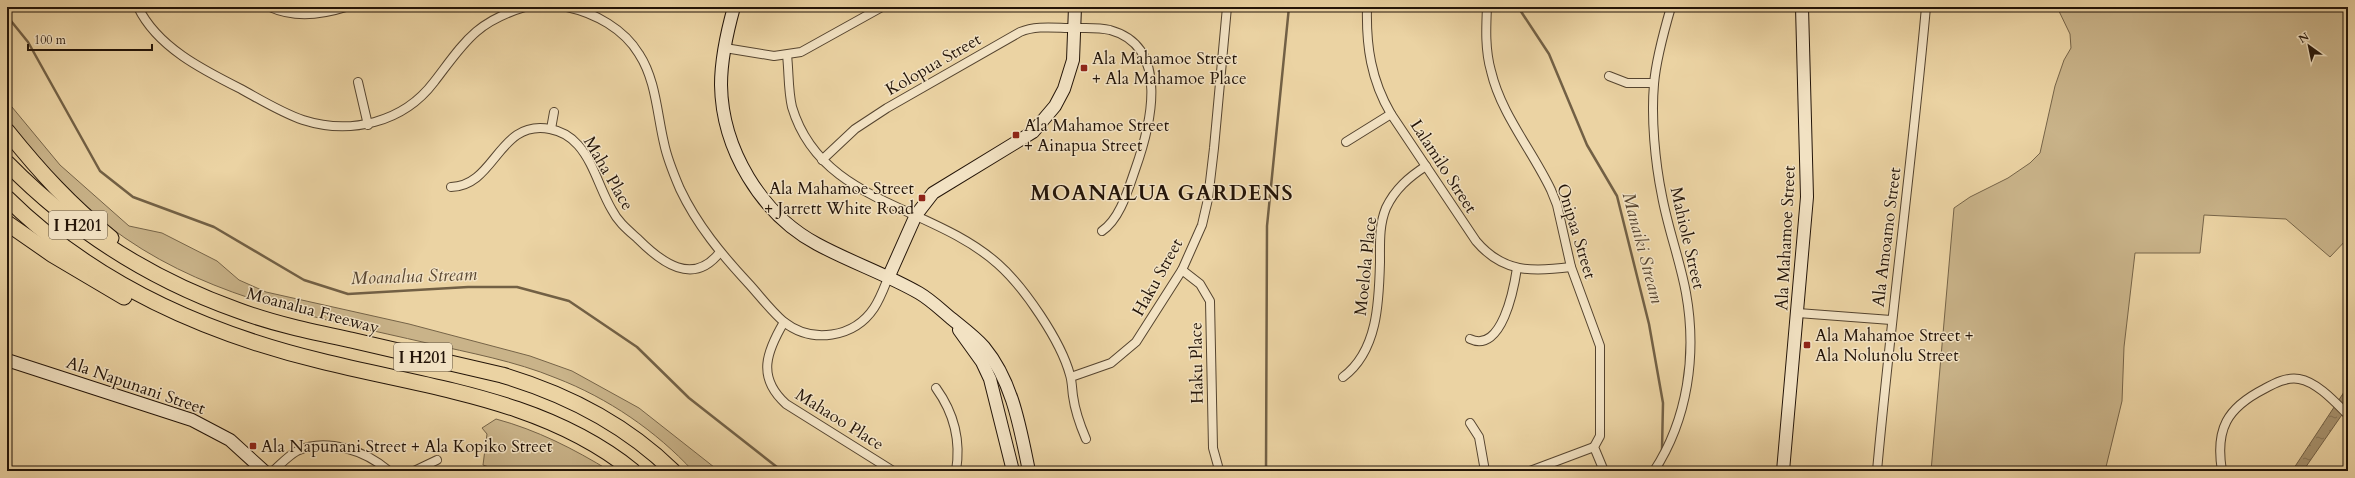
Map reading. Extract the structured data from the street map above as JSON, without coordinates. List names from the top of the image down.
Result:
{
  "streets": {
    "highway": ["I H201", "Moanalua Freeway"],
    "street": [
      "Kolopua Street",
      "Lalamilo Street",
      "Maha Place",
      "Onipaa Street",
      "Ala Amoamo Street",
      "Mahiole Street",
      "Ala Mahamoe Street",
      "Moelola Place",
      "Haku Street",
      "Haku Place",
      "Ala Napunani Street",
      "Mahaoo Place"
    ]
  },
  "crossings": [
    ["Lalamilo Street", "Onipaa Street"],
    ["Lalamilo Street", "Moelola Place"],
    ["Haku Street", "Haku Place"]
  ],
  "districts": ["MOANALUA GARDENS"],
  "water": ["Manaiki Stream", "Moanalua Stream"],
  "places": {
    "transit": [
      "Ala Mahamoe Street + Ala Mahamoe Place",
      "Ala Mahamoe Street + Ainapua Street",
      "Ala Mahamoe Street + Jarrett White Road",
      "Ala Mahamoe Street + Ala Nolunolu Street",
      "Ala Napunani Street + Ala Kopiko Street"
    ]
  },
  "scale_bar": "100 m",
  "north": "top left"
}
